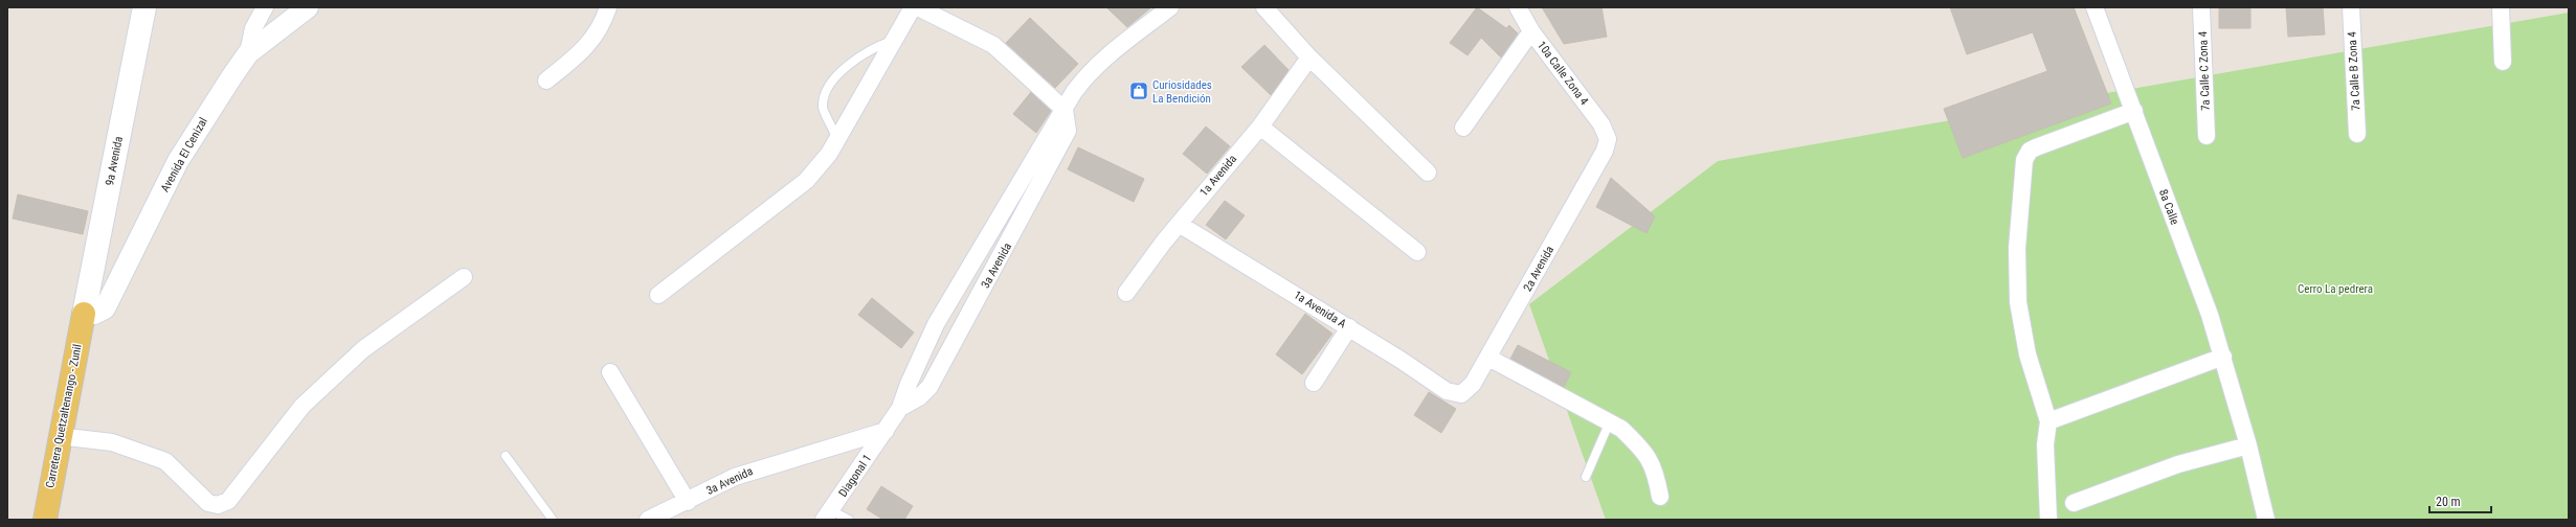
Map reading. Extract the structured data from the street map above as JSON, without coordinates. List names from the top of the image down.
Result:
{
  "streets": {
    "main road": ["9a Avenida", "Carretera Quetzaltenango - Zunil"],
    "street": [
      "7a Calle C Zona 4",
      "7a Calle B Zona 4",
      "10a Calle Zona 4",
      "Avenida El Cenizal",
      "1a Avenida",
      "8a Calle",
      "3a Avenida",
      "2a Avenida",
      "1a Avenida A",
      "Diagonal 1"
    ]
  },
  "crossings": [
    ["10a Calle Zona 4", "2a Avenida"],
    ["Avenida El Cenizal", "9a Avenida"],
    ["Avenida El Cenizal", "Carretera Quetzaltenango - Zunil"],
    ["9a Avenida", "Carretera Quetzaltenango - Zunil"],
    ["1a Avenida", "1a Avenida A"],
    ["3a Avenida", "Diagonal 1"],
    ["2a Avenida", "1a Avenida A"]
  ],
  "parks": ["Cerro La pedrera"],
  "places": {
    "shop": ["Curiosidades La Bendición"]
  },
  "scale_bar": "20 m"
}
